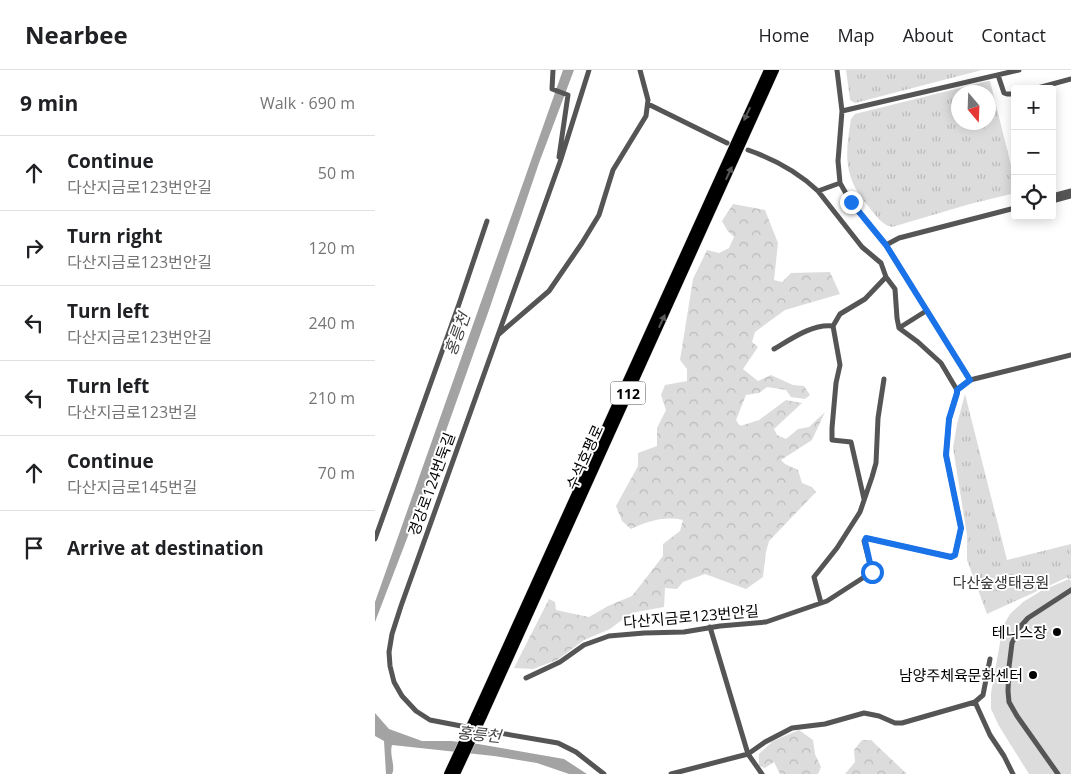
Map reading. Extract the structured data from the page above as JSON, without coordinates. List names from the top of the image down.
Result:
{
  "streets": {
    "highway": ["112", "수석호평로"],
    "street": ["경강로124번둑길", "다산지금로123번안길"]
  },
  "water": ["홍릉천"],
  "parks": ["다산숲생태공원"],
  "places": ["테니스장", "남양주체육문화센터"],
  "north": "bottom",
  "page": {
    "header": "Nearbee",
    "nav": [
      "Home",
      "Map",
      "About",
      "Contact"
    ],
    "heading": ["9 min", "Walk · 690 m"],
    "map_buttons": ["+", "−"],
    "list": [
      ["Continue", "다산지금로123번안길", "50 m"],
      ["Turn right", "다산지금로123번안길", "120 m"],
      ["Turn left", "다산지금로123번안길", "240 m"],
      ["Turn left", "다산지금로123번길", "210 m"],
      ["Continue", "다산지금로145번길", "70 m"],
      "Arrive at destination"
    ]
  }
}
